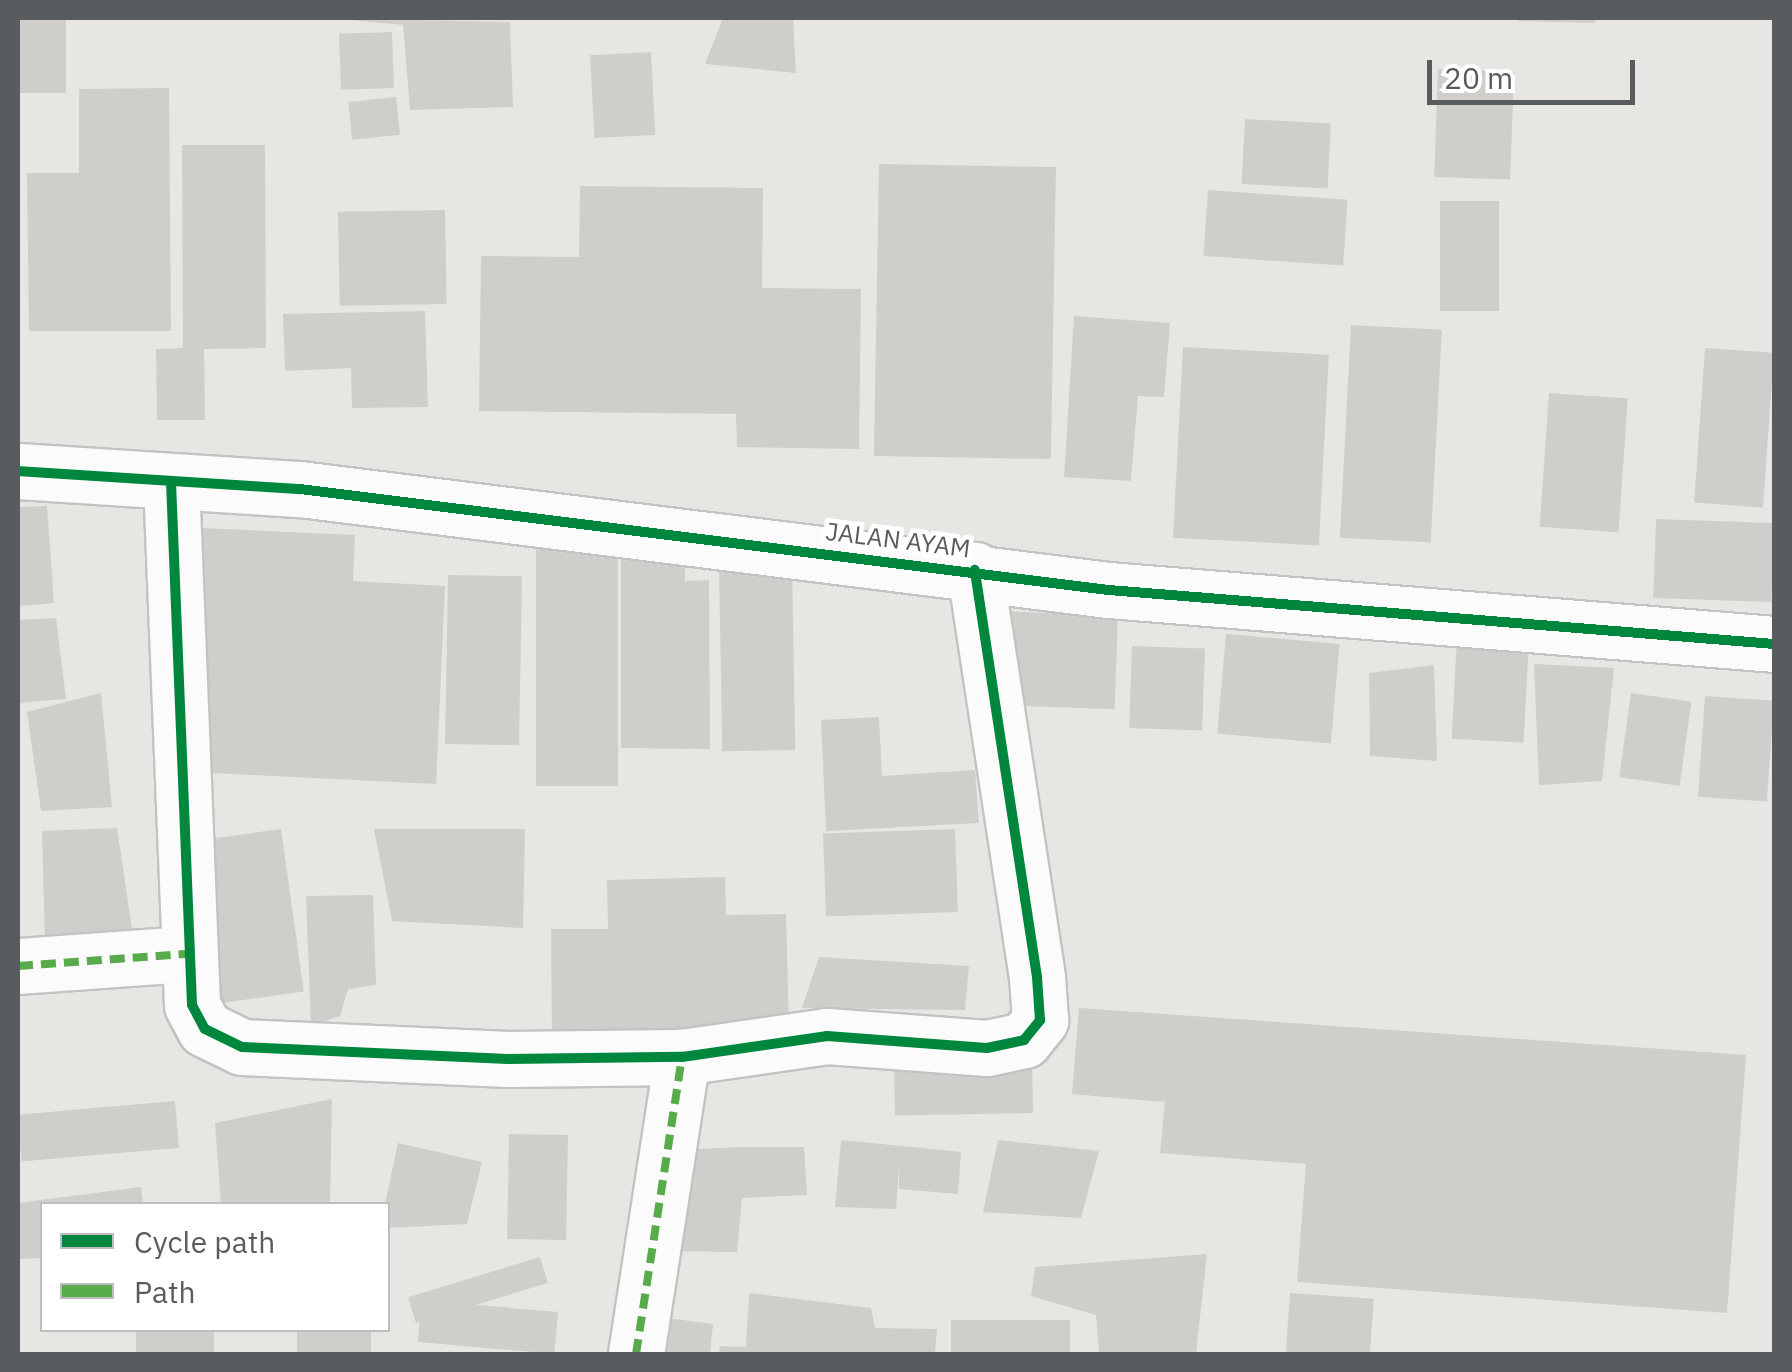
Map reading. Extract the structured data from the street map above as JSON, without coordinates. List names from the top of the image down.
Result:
{
  "streets": {
    "street": ["JALAN AYAM"]
  },
  "legend": ["Cycle path", "Path"],
  "scale_bar": "20 m"
}
